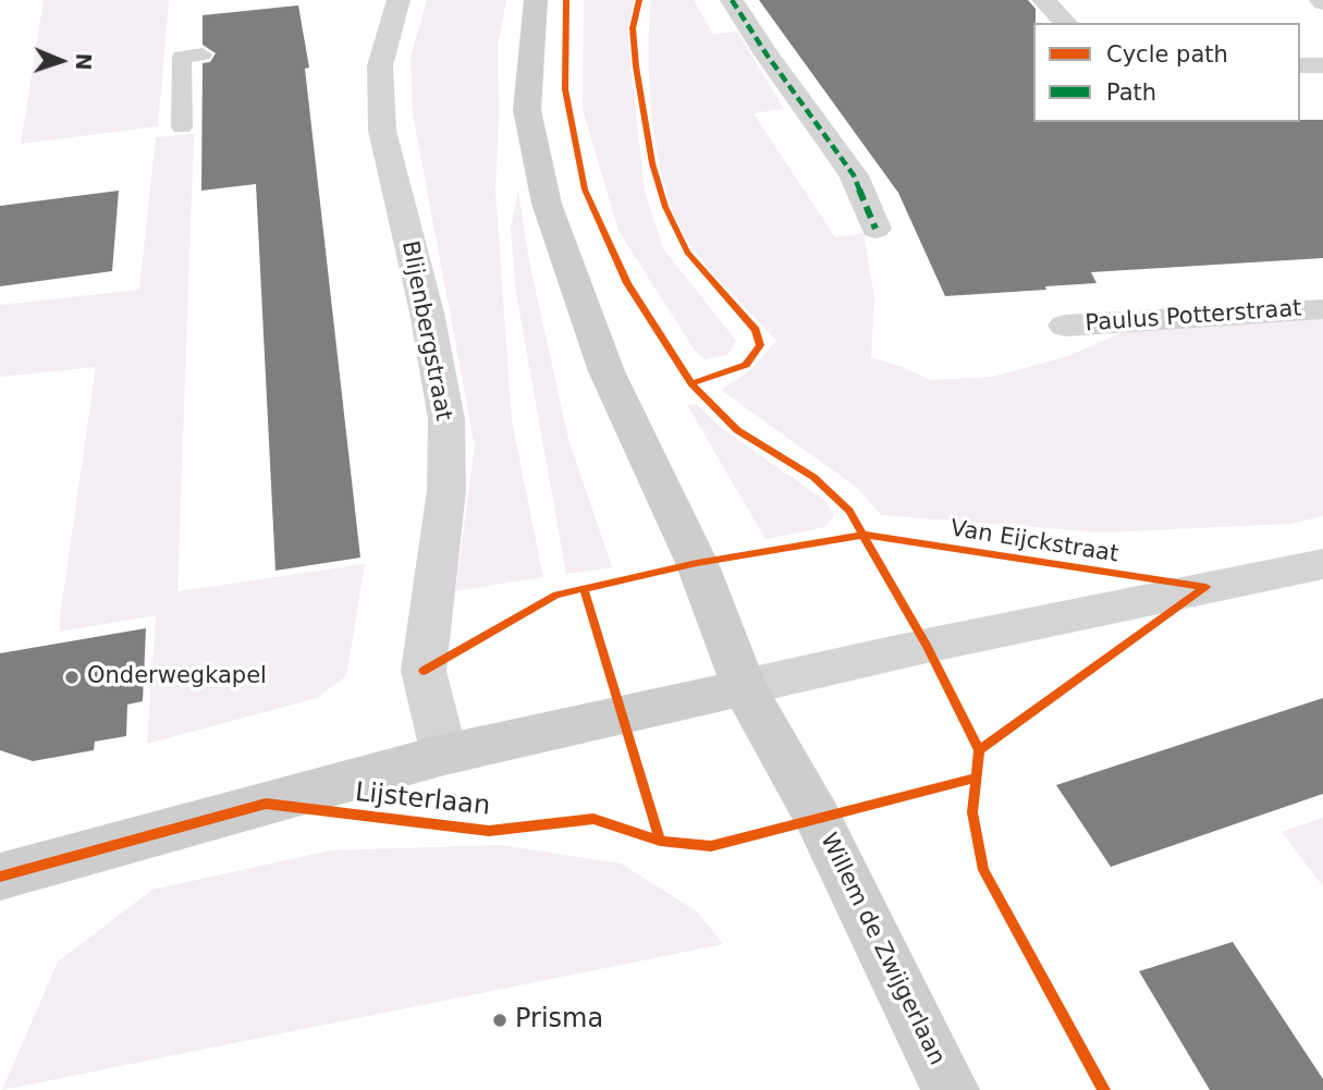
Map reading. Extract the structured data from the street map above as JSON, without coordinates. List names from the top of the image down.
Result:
{
  "streets": {
    "street": [
      "Paulus Potterstraat",
      "Blijenbergstraat",
      "Lijsterlaan",
      "Willem de Zwijgerlaan"
    ],
    "cycle path": ["Van Eijckstraat"]
  },
  "crossings": [
    ["Blijenbergstraat", "Lijsterlaan"],
    ["Lijsterlaan", "Willem de Zwijgerlaan"]
  ],
  "places": ["Onderwegkapel", "Prisma"],
  "legend": ["Cycle path", "Path"],
  "north": "right"
}
